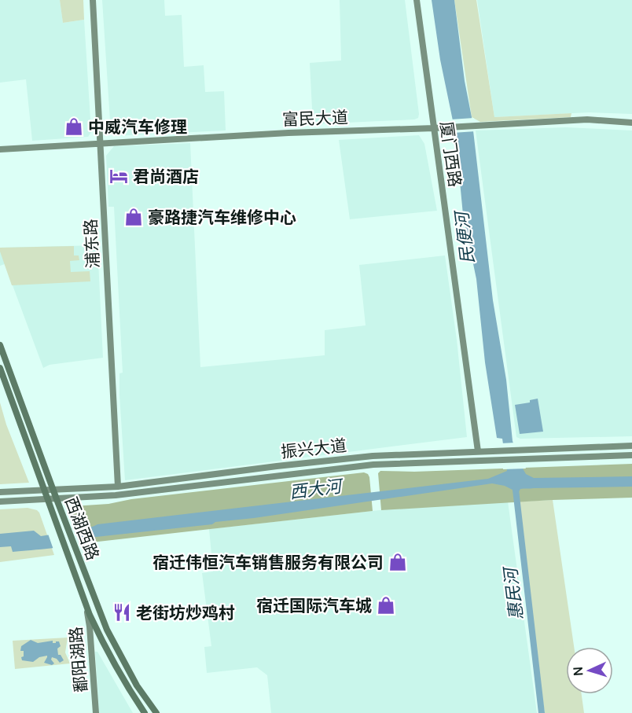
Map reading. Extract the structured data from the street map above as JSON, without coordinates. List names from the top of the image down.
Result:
{
  "streets": {
    "main road": ["西湖西路"],
    "street": [
      "富民大道",
      "厦门西路",
      "浦东路",
      "振兴大道",
      "鄱阳湖路"
    ]
  },
  "crossings": [
    ["富民大道", "厦门西路"],
    ["富民大道", "浦东路"],
    ["厦门西路", "振兴大道"],
    ["浦东路", "振兴大道"],
    ["振兴大道", "西湖西路"],
    ["西湖西路", "鄱阳湖路"]
  ],
  "water": ["民便河", "西大河", "惠民河"],
  "places": {
    "shop": [
      "中威汽车修理",
      "豪路捷汽车维修中心",
      "宿迁伟恒汽车销售服务有限公司",
      "宿迁国际汽车城"
    ],
    "hotel": ["君尚酒店"],
    "restaurant": ["老街坊炒鸡村"]
  },
  "north": "left"
}
